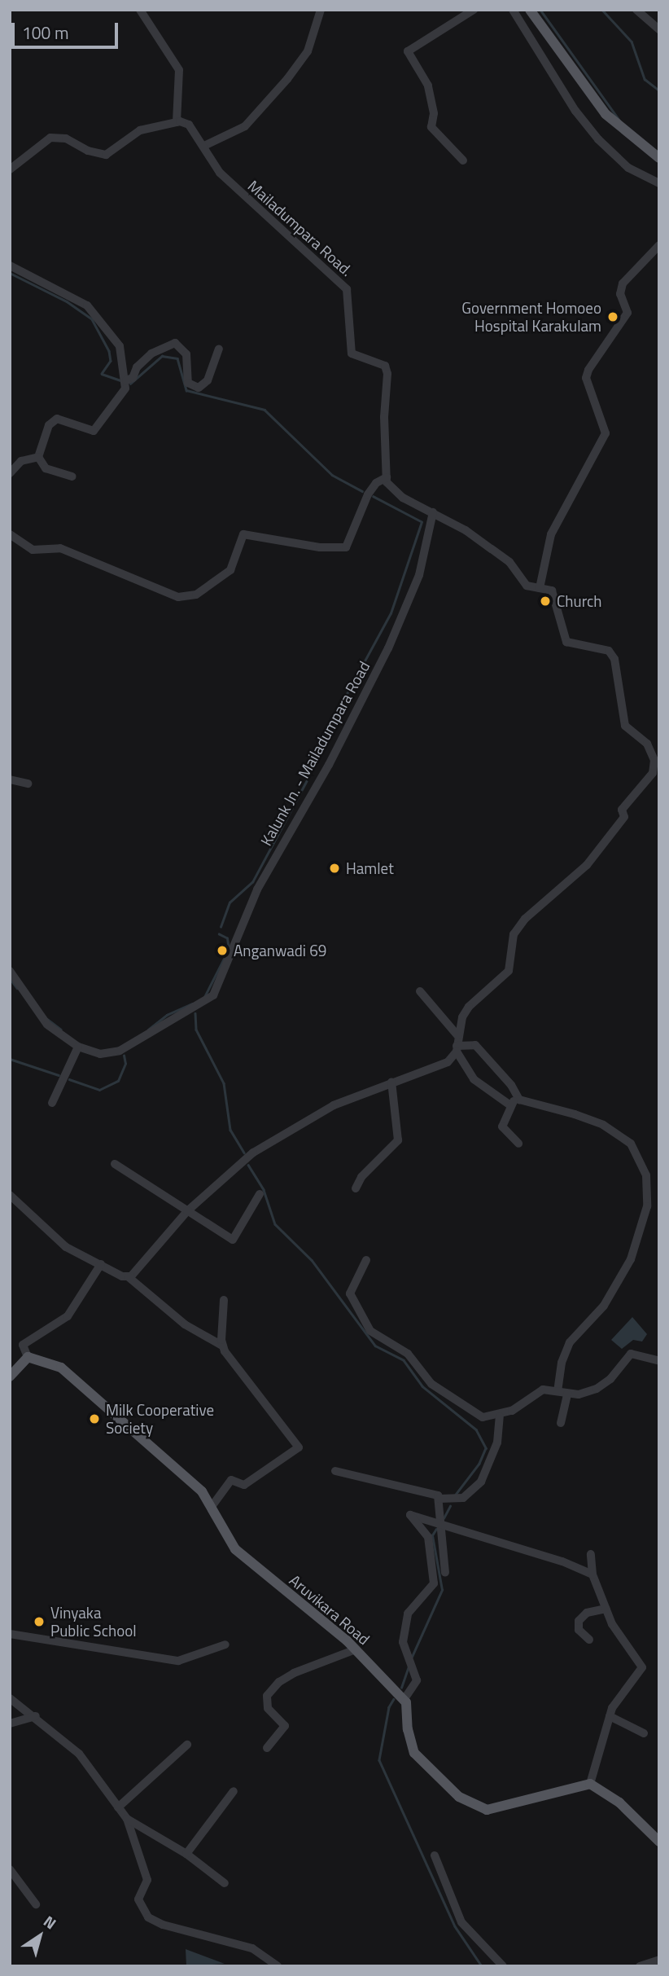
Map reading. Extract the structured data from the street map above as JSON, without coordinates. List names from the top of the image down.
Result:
{
  "streets": {
    "main road": ["Aruvikara Road"],
    "street": ["Mailadumpara Road.", "Kalunk Jn. - Mailadumpara Road"]
  },
  "places": [
    "Government Homoeo Hospital Karakulam",
    "Church",
    "Hamlet",
    "Anganwadi 69",
    "Milk Cooperative Society",
    "Vinyaka Public School"
  ],
  "scale_bar": "100 m",
  "north": "top right"
}
